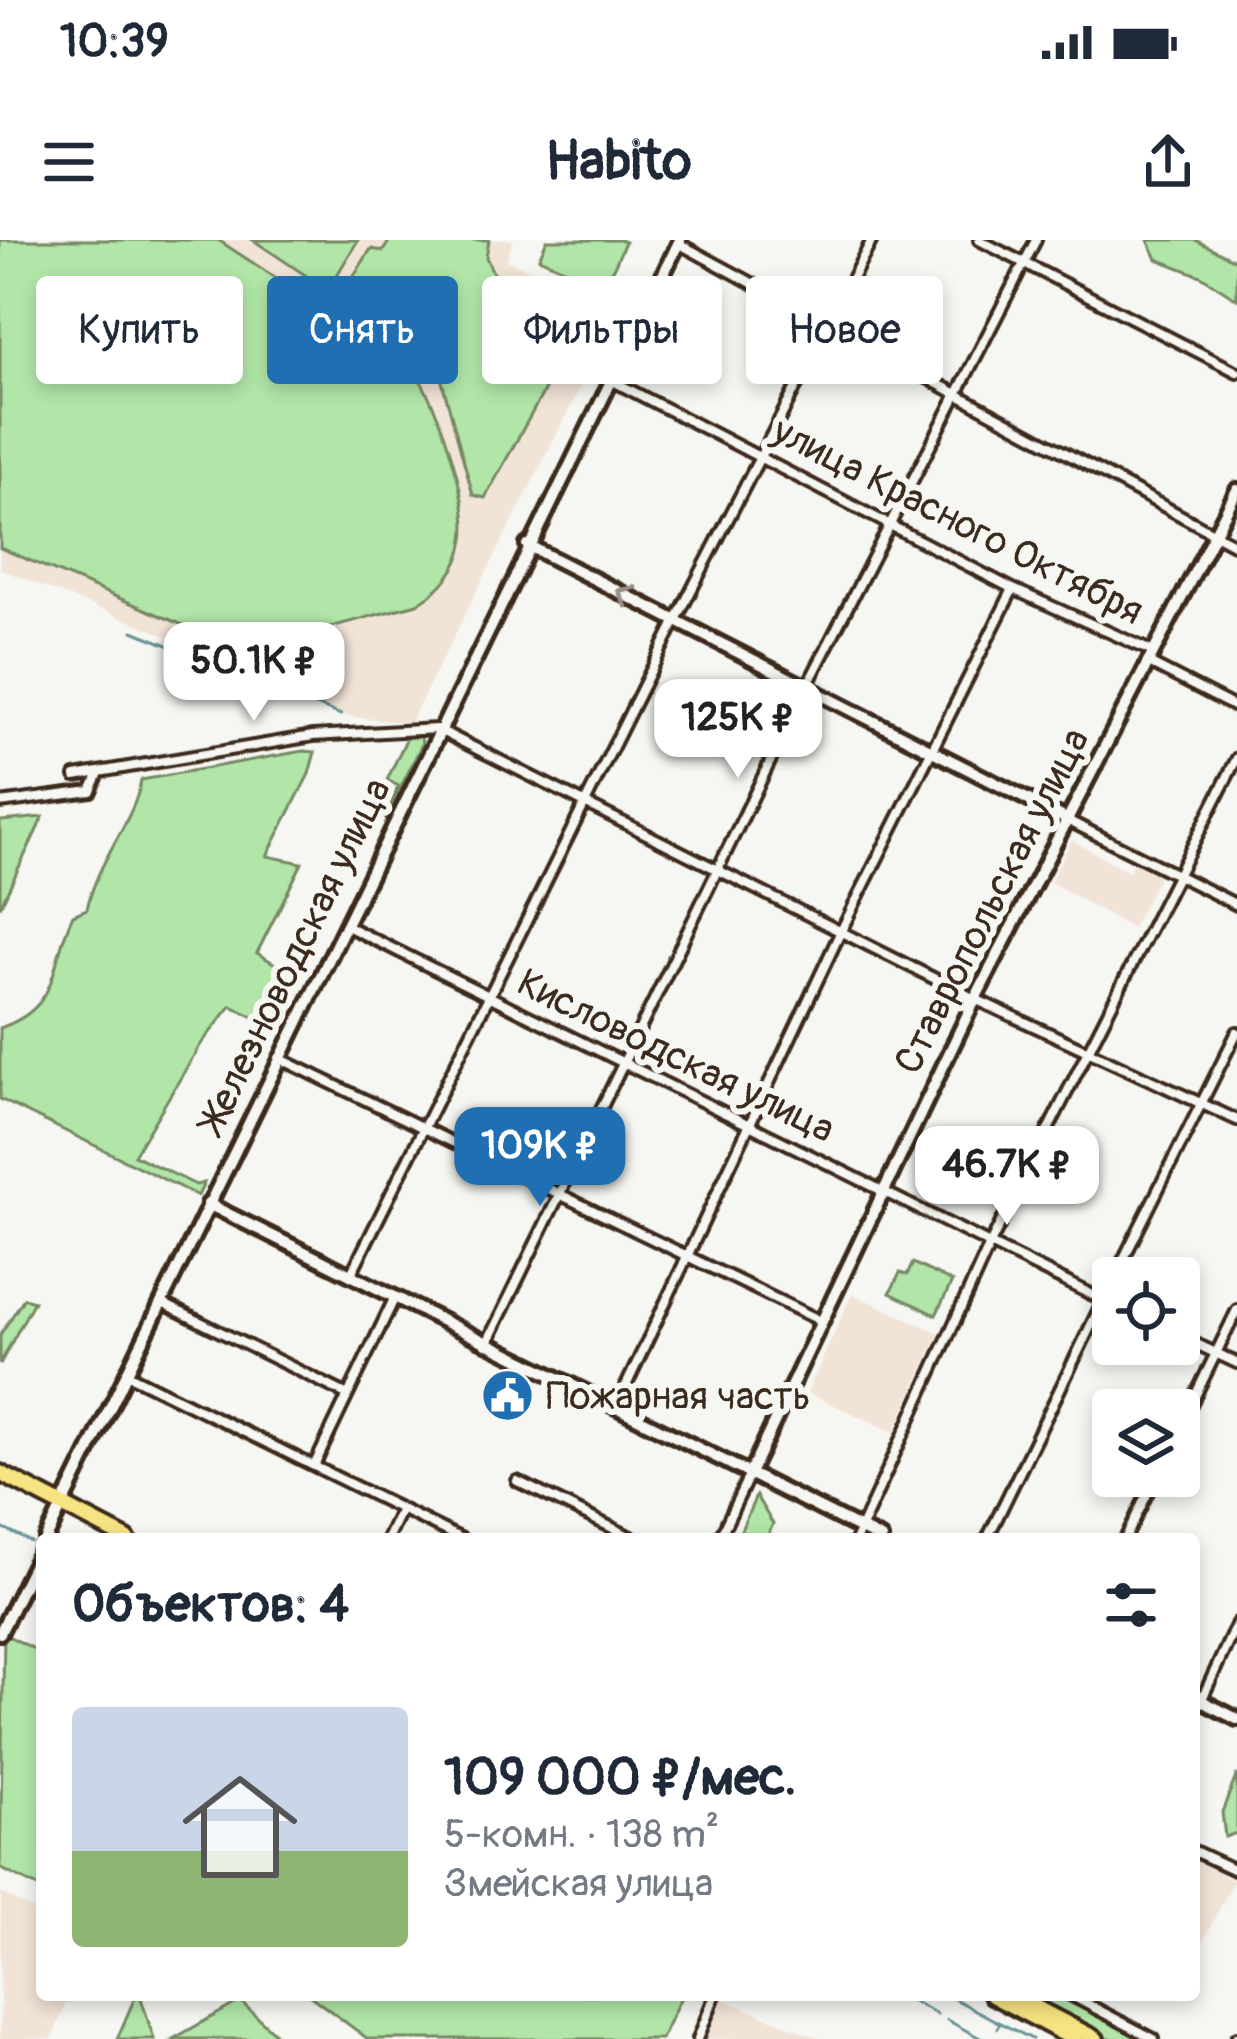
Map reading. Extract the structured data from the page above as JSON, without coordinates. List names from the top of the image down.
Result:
{
  "streets": {
    "main road": ["Ставропольская улица", "Железноводская улица"],
    "street": ["улица Красного Октября", "Кисловодская улица"]
  },
  "crossings": [
    ["улица Красного Октября", "Ставропольская улица"],
    ["Ставропольская улица", "Кисловодская улица"],
    ["Железноводская улица", "Кисловодская улица"]
  ],
  "places": {
    "public building": ["Пожарная часть"]
  },
  "page": {
    "status": "10:39",
    "header": "Habito",
    "chip": [
      "Купить",
      "Снять",
      "Фильтры",
      "Новое"
    ],
    "price": [
      "50.1K ₽",
      "125K ₽",
      "109K ₽",
      "46.7K ₽"
    ],
    "heading": "Объектов: 4",
    "list": [
      {
        "name": "109 000 ₽/мес.",
        "note": "5-комн. · 138 m² · Змейская улица"
      }
    ]
  }
}
